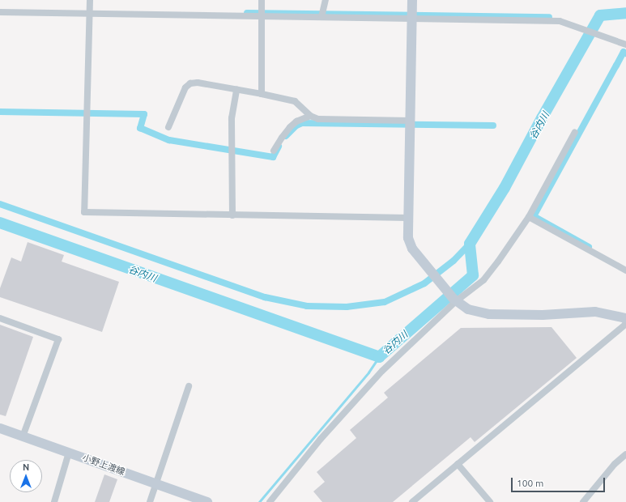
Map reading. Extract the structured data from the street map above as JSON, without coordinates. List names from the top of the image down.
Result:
{
  "streets": {
    "street": ["小野上渡線"]
  },
  "water": ["谷内川"],
  "scale_bar": "100 m",
  "north": "top"
}
